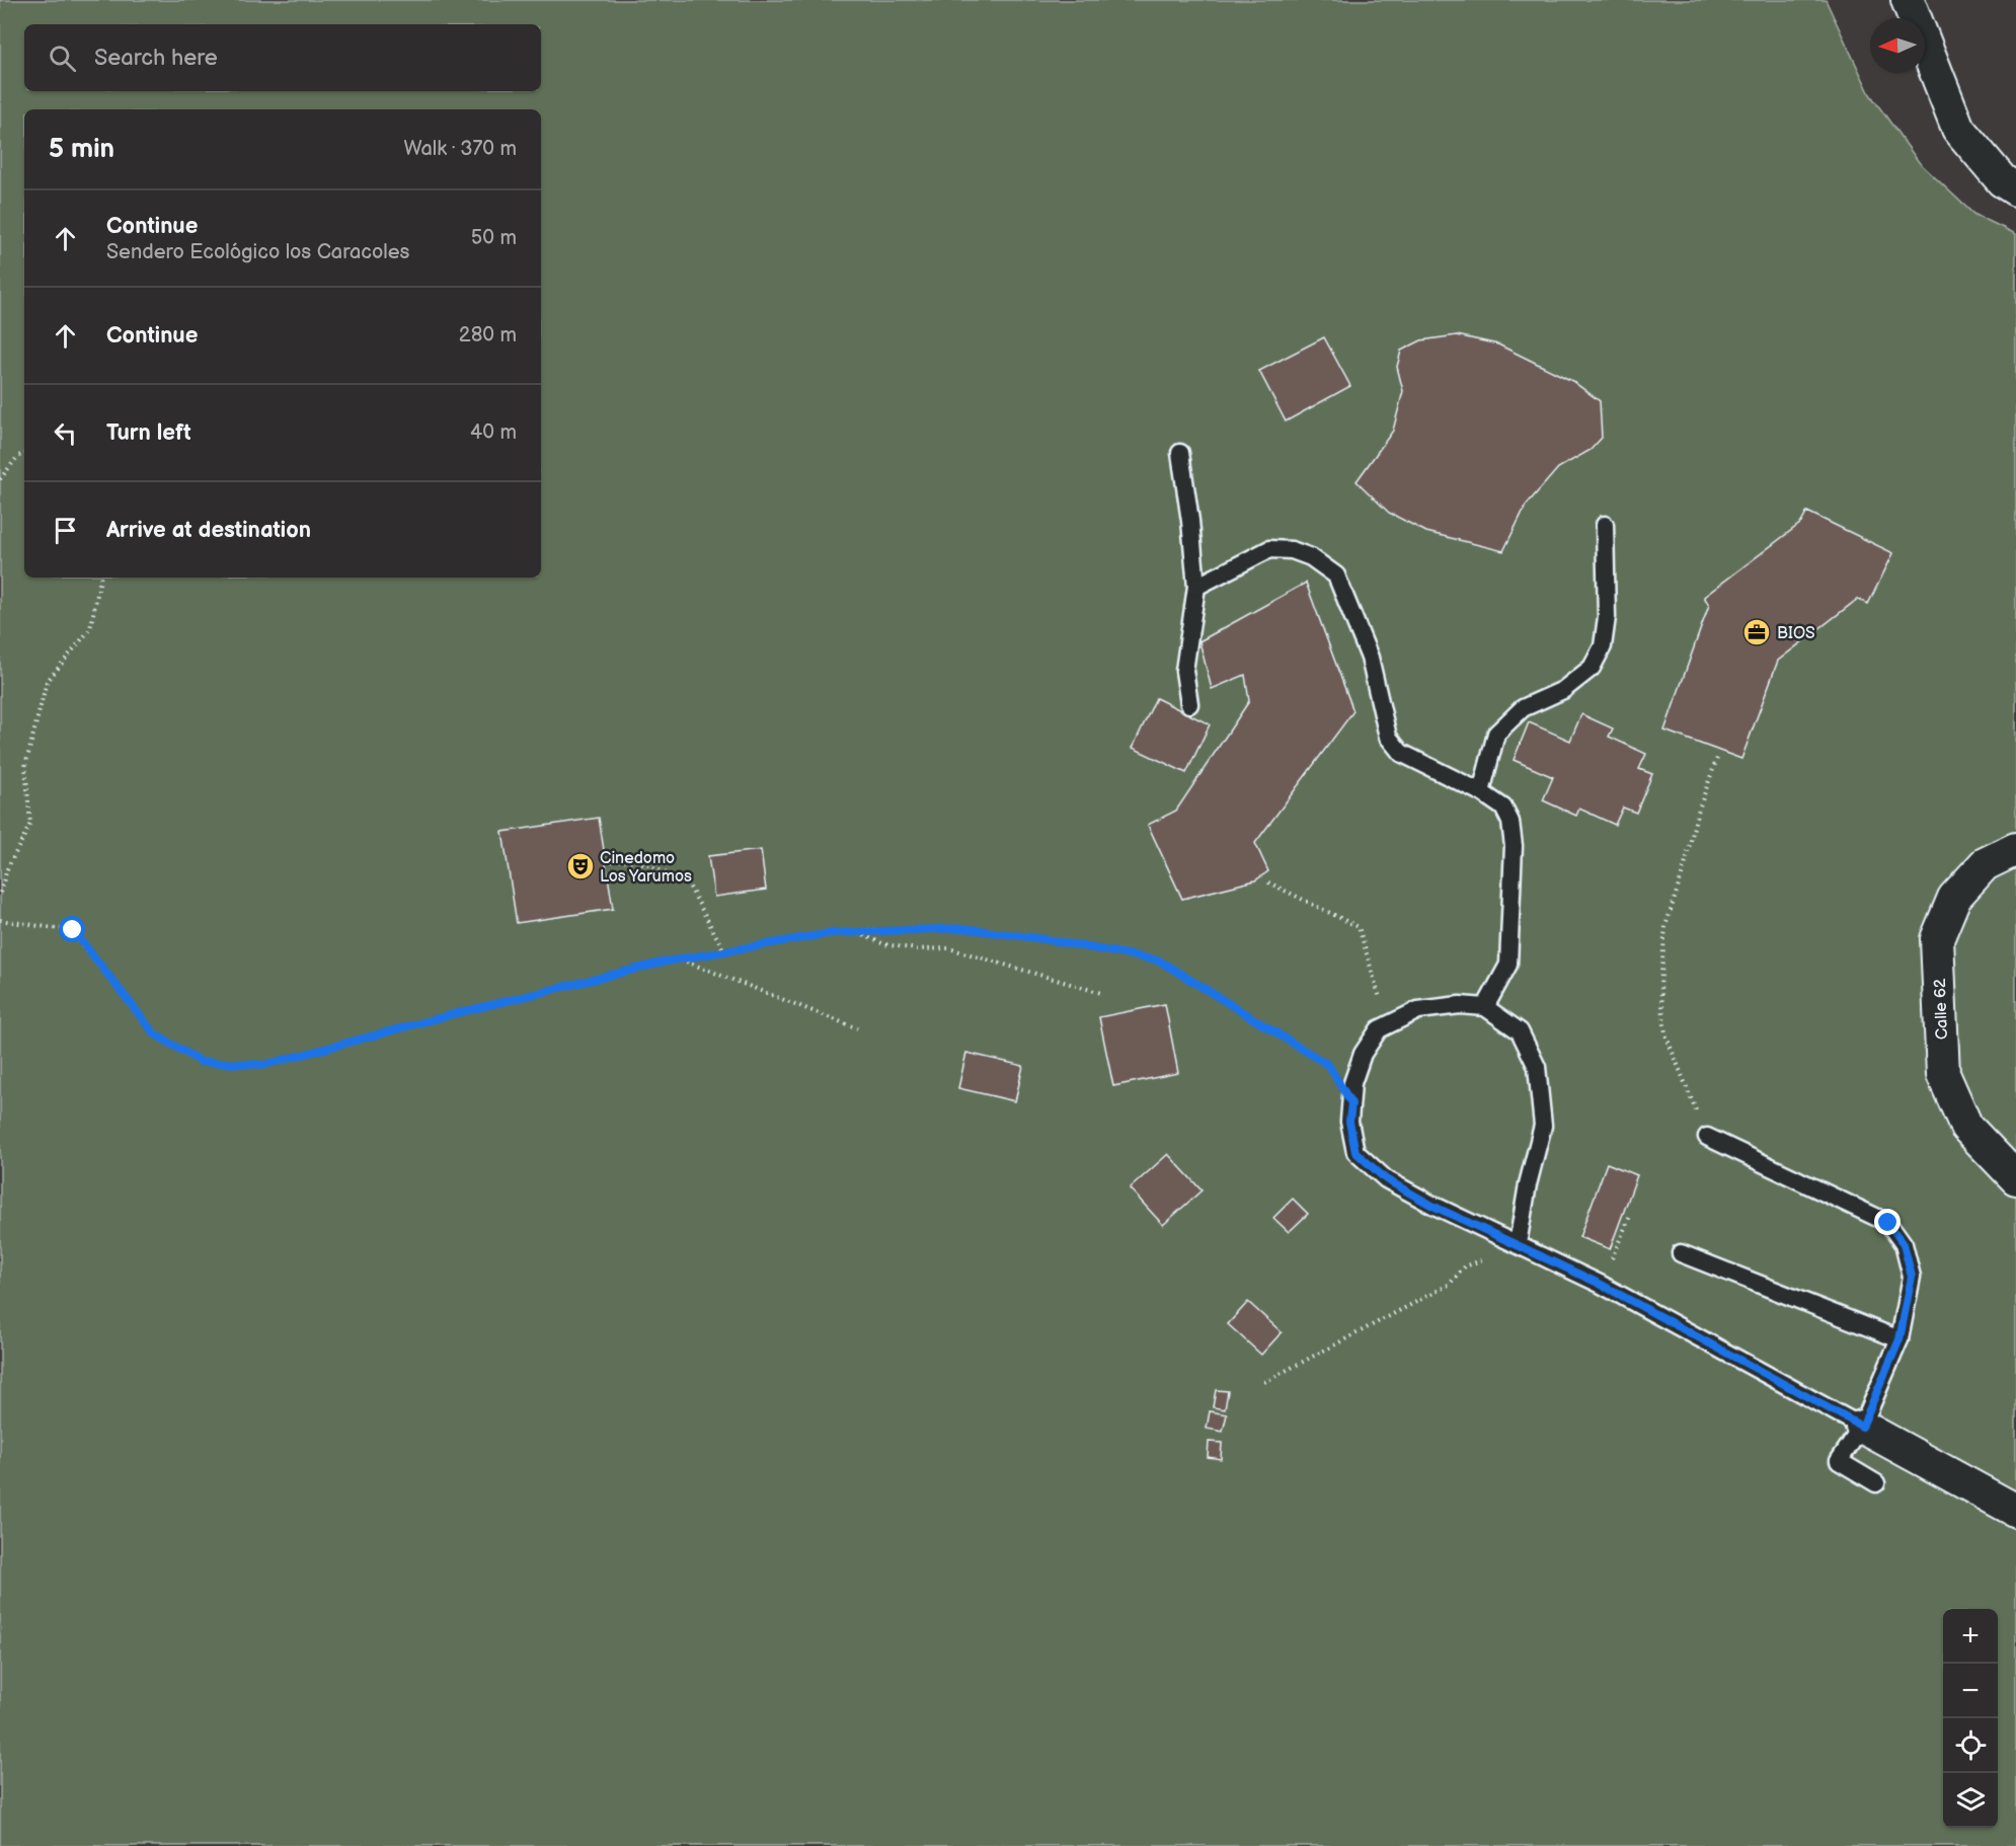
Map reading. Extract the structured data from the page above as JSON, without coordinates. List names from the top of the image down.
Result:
{
  "streets": {
    "street": ["Calle 62"]
  },
  "places": {
    "office": ["BIOS"],
    "theatre": ["Cinedomo Los Yarumos"]
  },
  "north": "left",
  "page": {
    "search": "Search here",
    "heading": ["5 min", "Walk · 370 m"],
    "list": [
      ["Continue", "Sendero Ecológico los Caracoles", "50 m"],
      ["Continue", "280 m"],
      ["Turn left", "40 m"],
      "Arrive at destination"
    ],
    "map_buttons": ["+", "−"]
  }
}
